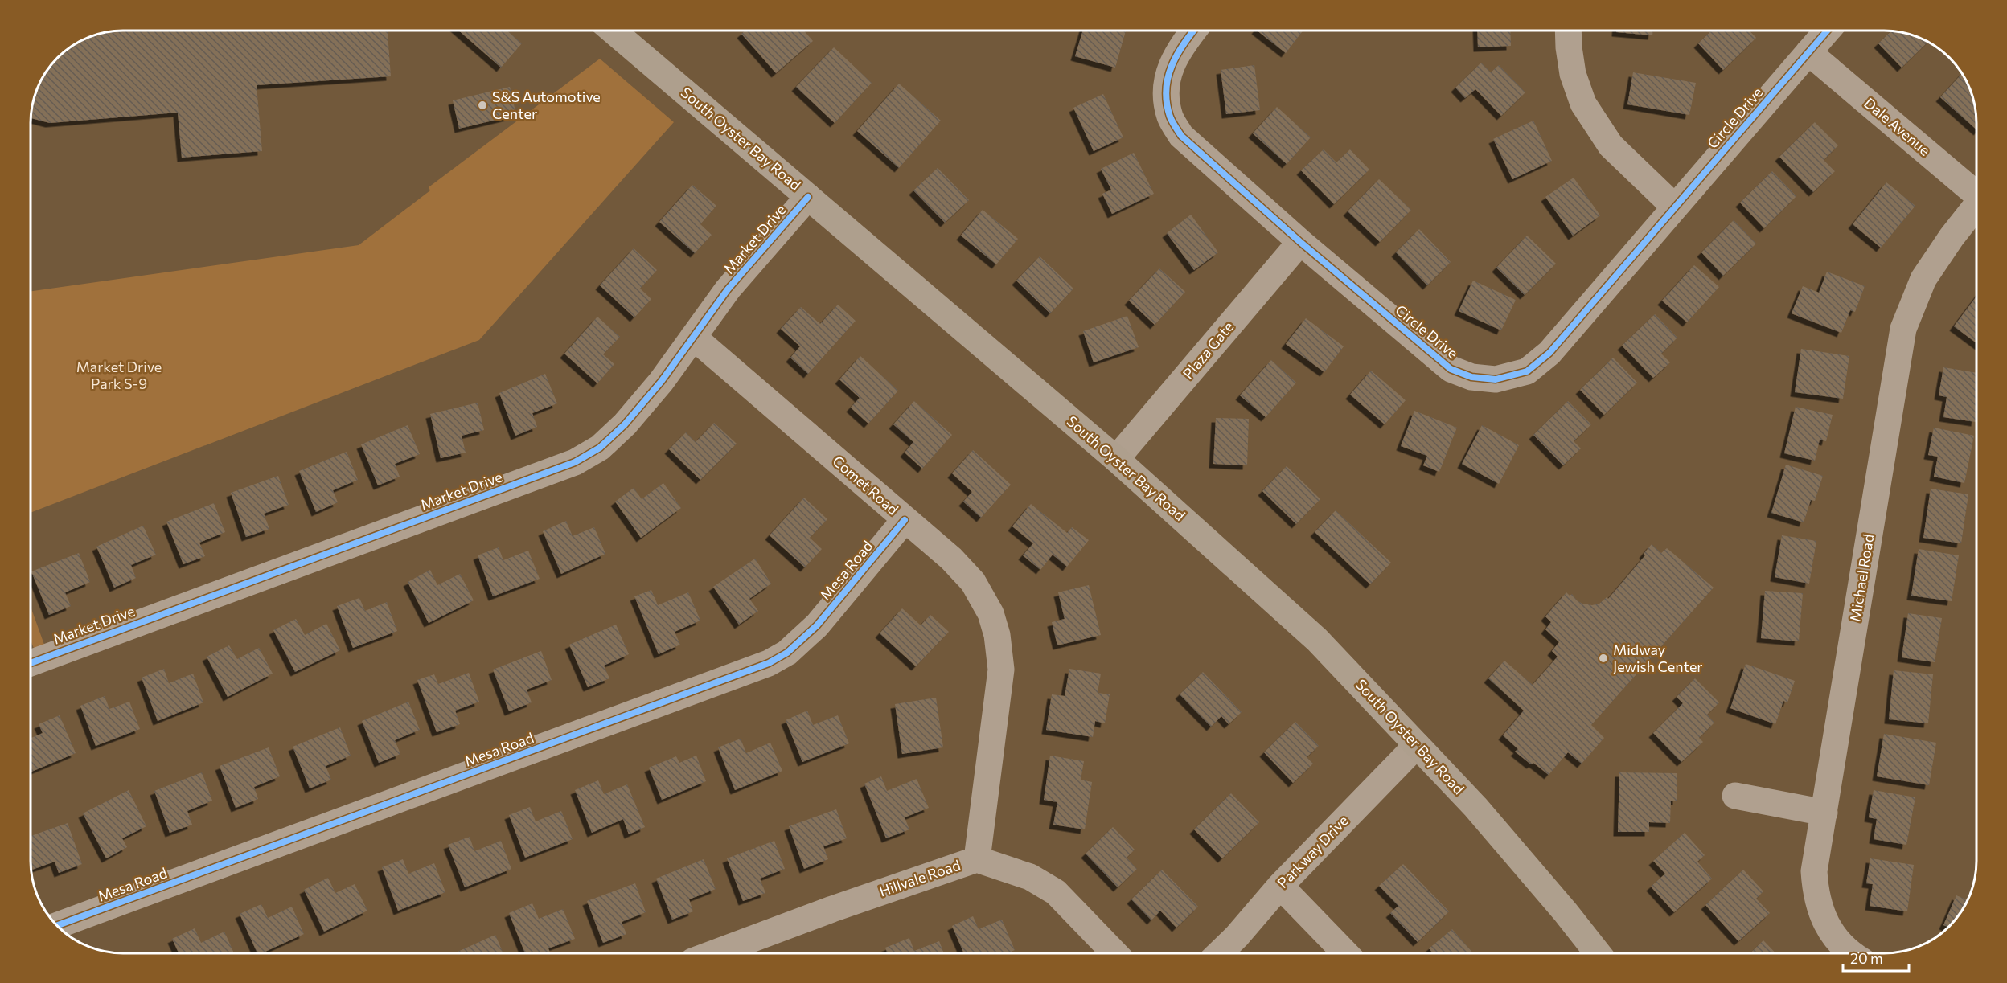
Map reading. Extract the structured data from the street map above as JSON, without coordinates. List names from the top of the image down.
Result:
{
  "streets": {
    "main road": ["South Oyster Bay Road"],
    "street": [
      "Circle Drive",
      "Dale Avenue",
      "Market Drive",
      "Plaza Gate",
      "Comet Road",
      "Mesa Road",
      "Michael Road",
      "Parkway Drive",
      "Hillvale Road"
    ]
  },
  "crossings": [
    ["Circle Drive", "Dale Avenue"],
    ["Circle Drive", "Plaza Gate"],
    ["South Oyster Bay Road", "Market Drive"],
    ["South Oyster Bay Road", "Plaza Gate"],
    ["South Oyster Bay Road", "Parkway Drive"],
    ["Market Drive", "Comet Road"],
    ["Comet Road", "Mesa Road"],
    ["Comet Road", "Hillvale Road"]
  ],
  "parks": ["Market Drive Park S-9"],
  "places": ["S&S Automotive Center", "Midway Jewish Center"],
  "scale_bar": "20 m"
}
